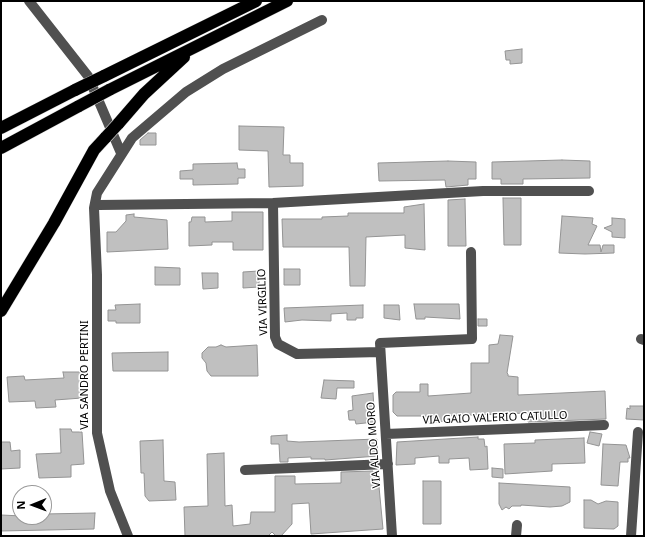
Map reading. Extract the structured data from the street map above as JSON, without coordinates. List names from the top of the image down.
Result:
{
  "streets": {
    "street": [
      "VIA VIRGILIO",
      "VIA SANDRO PERTINI",
      "VIA GAIO VALERIO CATULLO",
      "VIA ALDO MORO"
    ]
  },
  "crossings": [
    ["VIA VIRGILIO", "VIA ALDO MORO"],
    ["VIA GAIO VALERIO CATULLO", "VIA ALDO MORO"]
  ],
  "north": "left"
}
